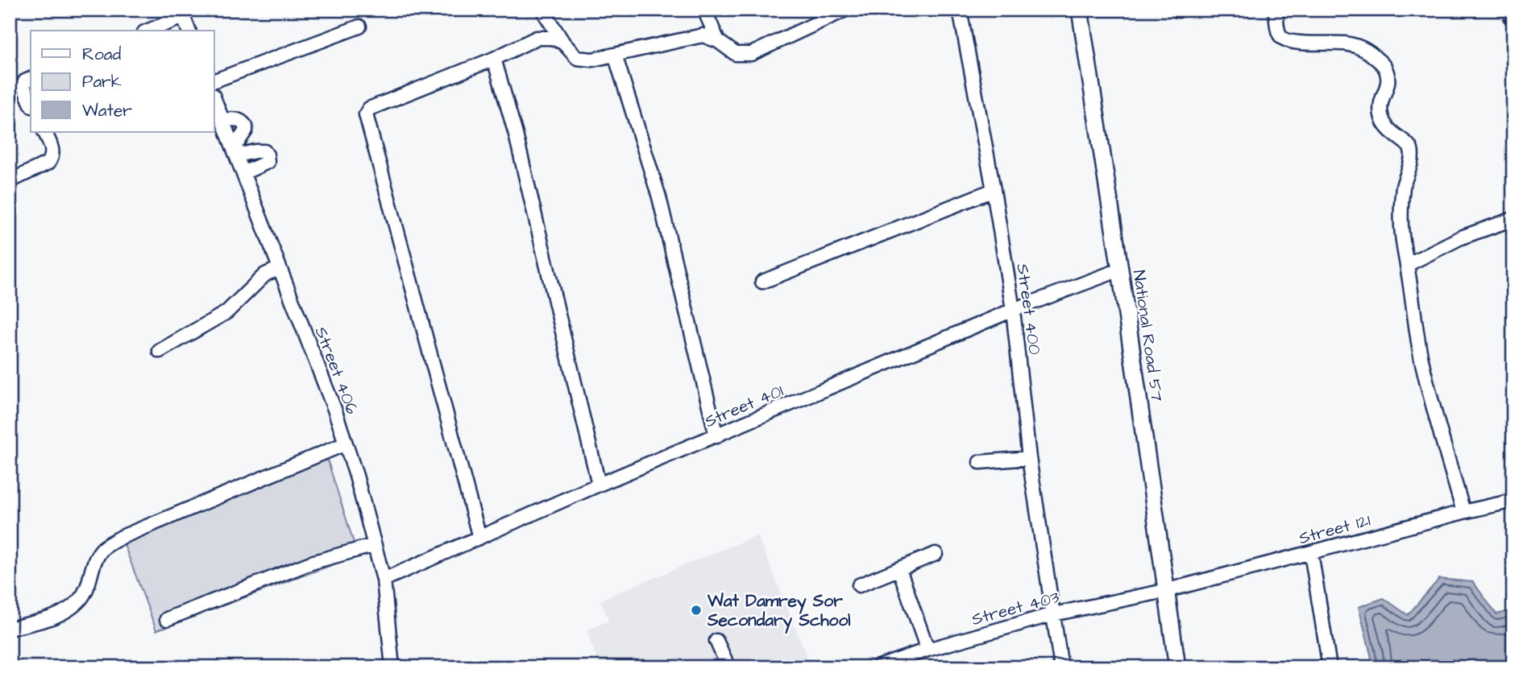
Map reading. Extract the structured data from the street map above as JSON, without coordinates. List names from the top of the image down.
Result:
{
  "streets": {
    "main road": ["National Road 57"],
    "street": [
      "Street 400",
      "Street 406",
      "Street 401",
      "Street 121",
      "Street 403"
    ]
  },
  "crossings": [
    ["Street 400", "Street 401"],
    ["Street 400", "Street 403"],
    ["National Road 57", "Street 401"],
    ["National Road 57", "Street 121"],
    ["National Road 57", "Street 403"],
    ["Street 406", "Street 401"],
    ["Street 121", "Street 403"]
  ],
  "places": ["Wat Damrey Sor Secondary School"],
  "legend": ["Road", "Park", "Water"]
}
